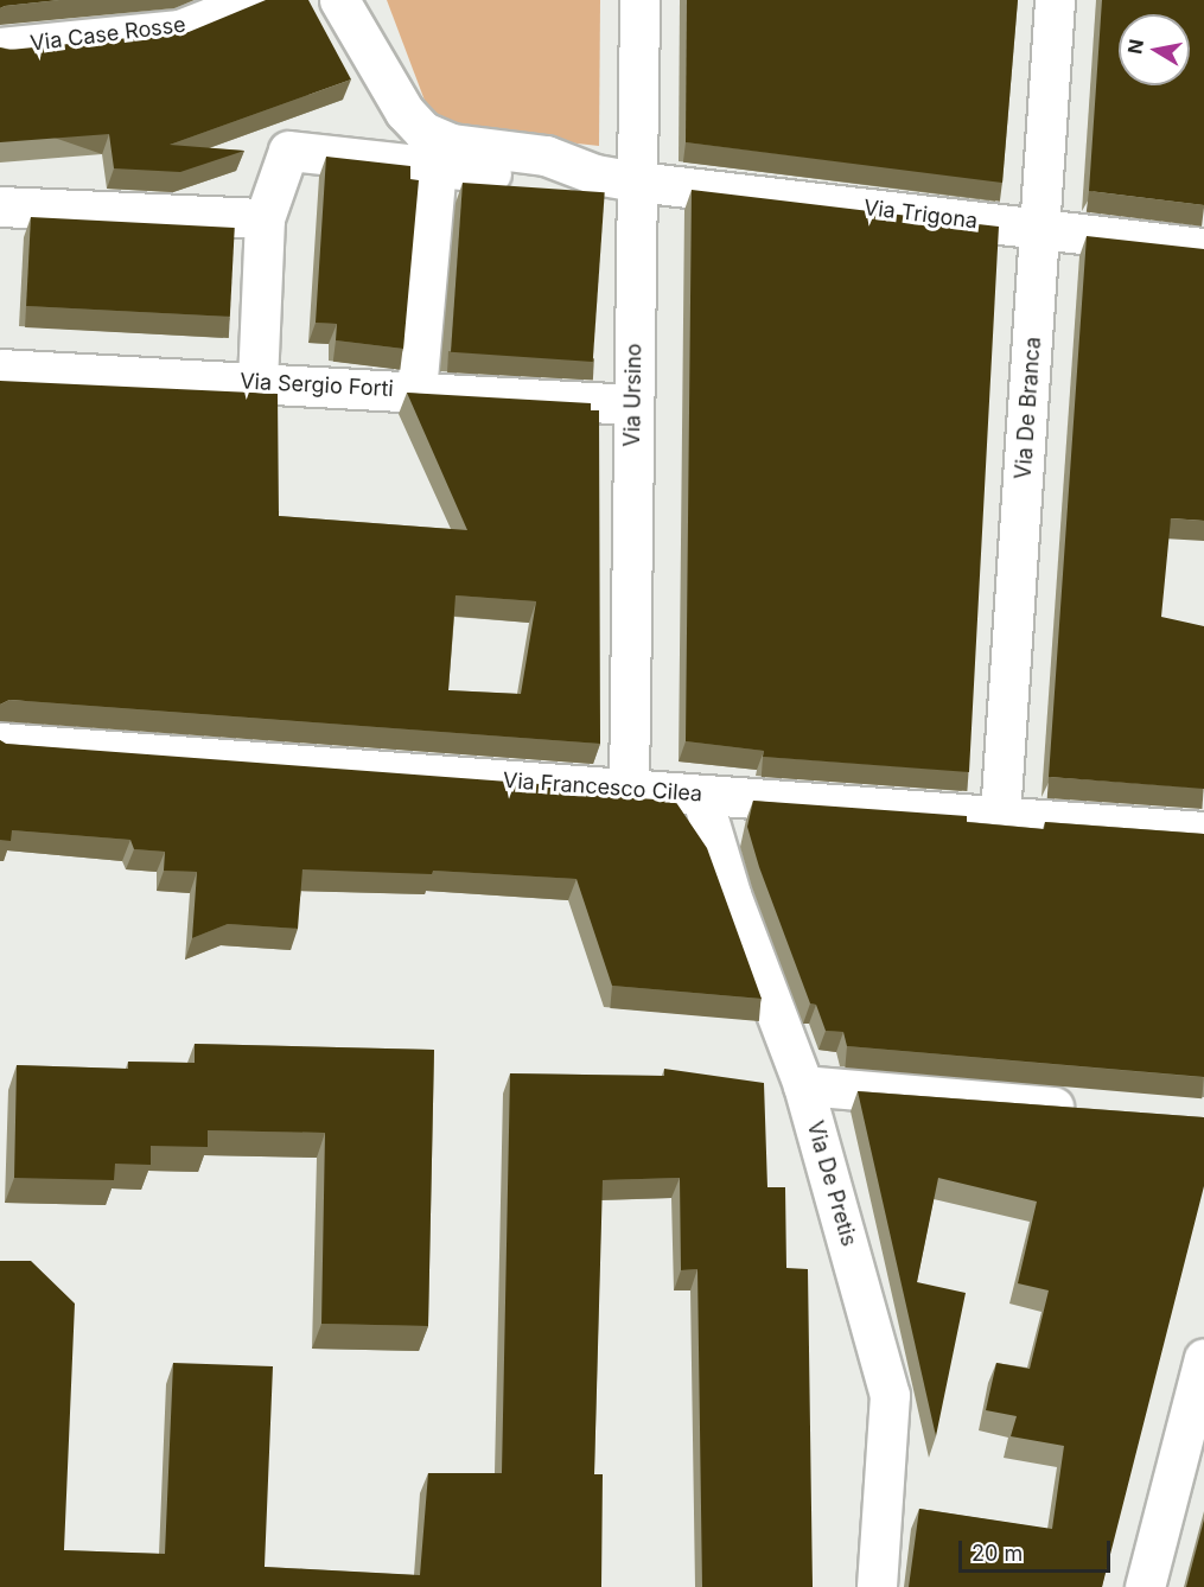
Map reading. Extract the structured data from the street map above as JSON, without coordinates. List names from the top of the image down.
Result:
{
  "streets": {
    "street": [
      "Via Case Rosse",
      "Via Trigona",
      "Via Sergio Forti",
      "Via Ursino",
      "Via De Branca",
      "Via Francesco Cilea",
      "Via De Pretis"
    ]
  },
  "crossings": [
    ["Via Trigona", "Via Ursino"],
    ["Via Trigona", "Via De Branca"],
    ["Via Sergio Forti", "Via Ursino"],
    ["Via Ursino", "Via Francesco Cilea"],
    ["Via De Branca", "Via Francesco Cilea"],
    ["Via Francesco Cilea", "Via De Pretis"]
  ],
  "scale_bar": "20 m",
  "north": "left"
}
